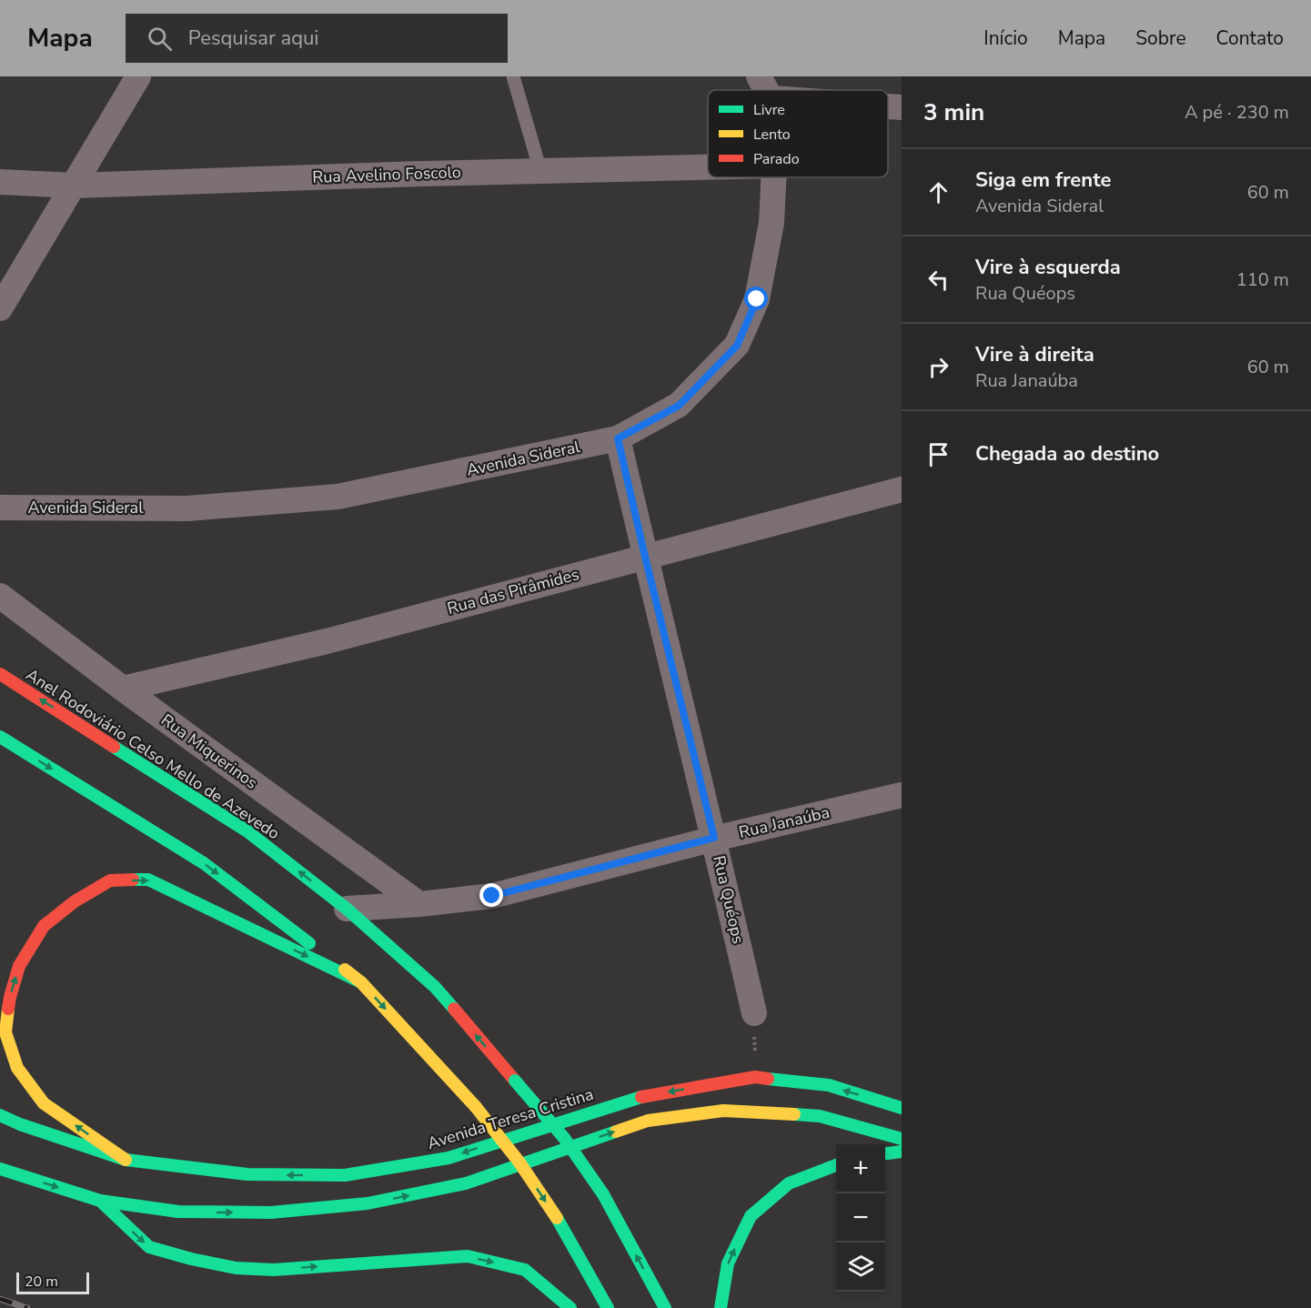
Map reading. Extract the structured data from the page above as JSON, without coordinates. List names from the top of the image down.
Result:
{
  "streets": {
    "main road": ["Anel Rodoviário Celso Mello de Azevedo", "Avenida Teresa Cristina"],
    "street": [
      "Rua Avelino Foscolo",
      "Avenida Sideral",
      "Rua das Pirâmides",
      "Rua Miquerinos",
      "Rua Janaúba",
      "Rua Quéops"
    ]
  },
  "crossings": [
    ["Avenida Sideral", "Rua Quéops"],
    ["Rua das Pirâmides", "Rua Miquerinos"],
    ["Rua das Pirâmides", "Rua Quéops"],
    ["Rua Miquerinos", "Rua Janaúba"],
    ["Anel Rodoviário Celso Mello de Azevedo", "Rua Janaúba"],
    ["Rua Janaúba", "Rua Quéops"]
  ],
  "legend": ["Livre", "Lento", "Parado"],
  "scale_bar": "20 m",
  "page": {
    "header": "Mapa",
    "search": "Pesquisar aqui",
    "nav": [
      "Início",
      "Mapa",
      "Sobre",
      "Contato"
    ],
    "heading": ["3 min", "A pé · 230 m"],
    "list": [
      ["Siga em frente", "Avenida Sideral", "60 m"],
      ["Vire à esquerda", "Rua Quéops", "110 m"],
      ["Vire à direita", "Rua Janaúba", "60 m"],
      "Chegada ao destino"
    ],
    "map_buttons": ["+", "−"],
    "scale": "20 m"
  }
}
